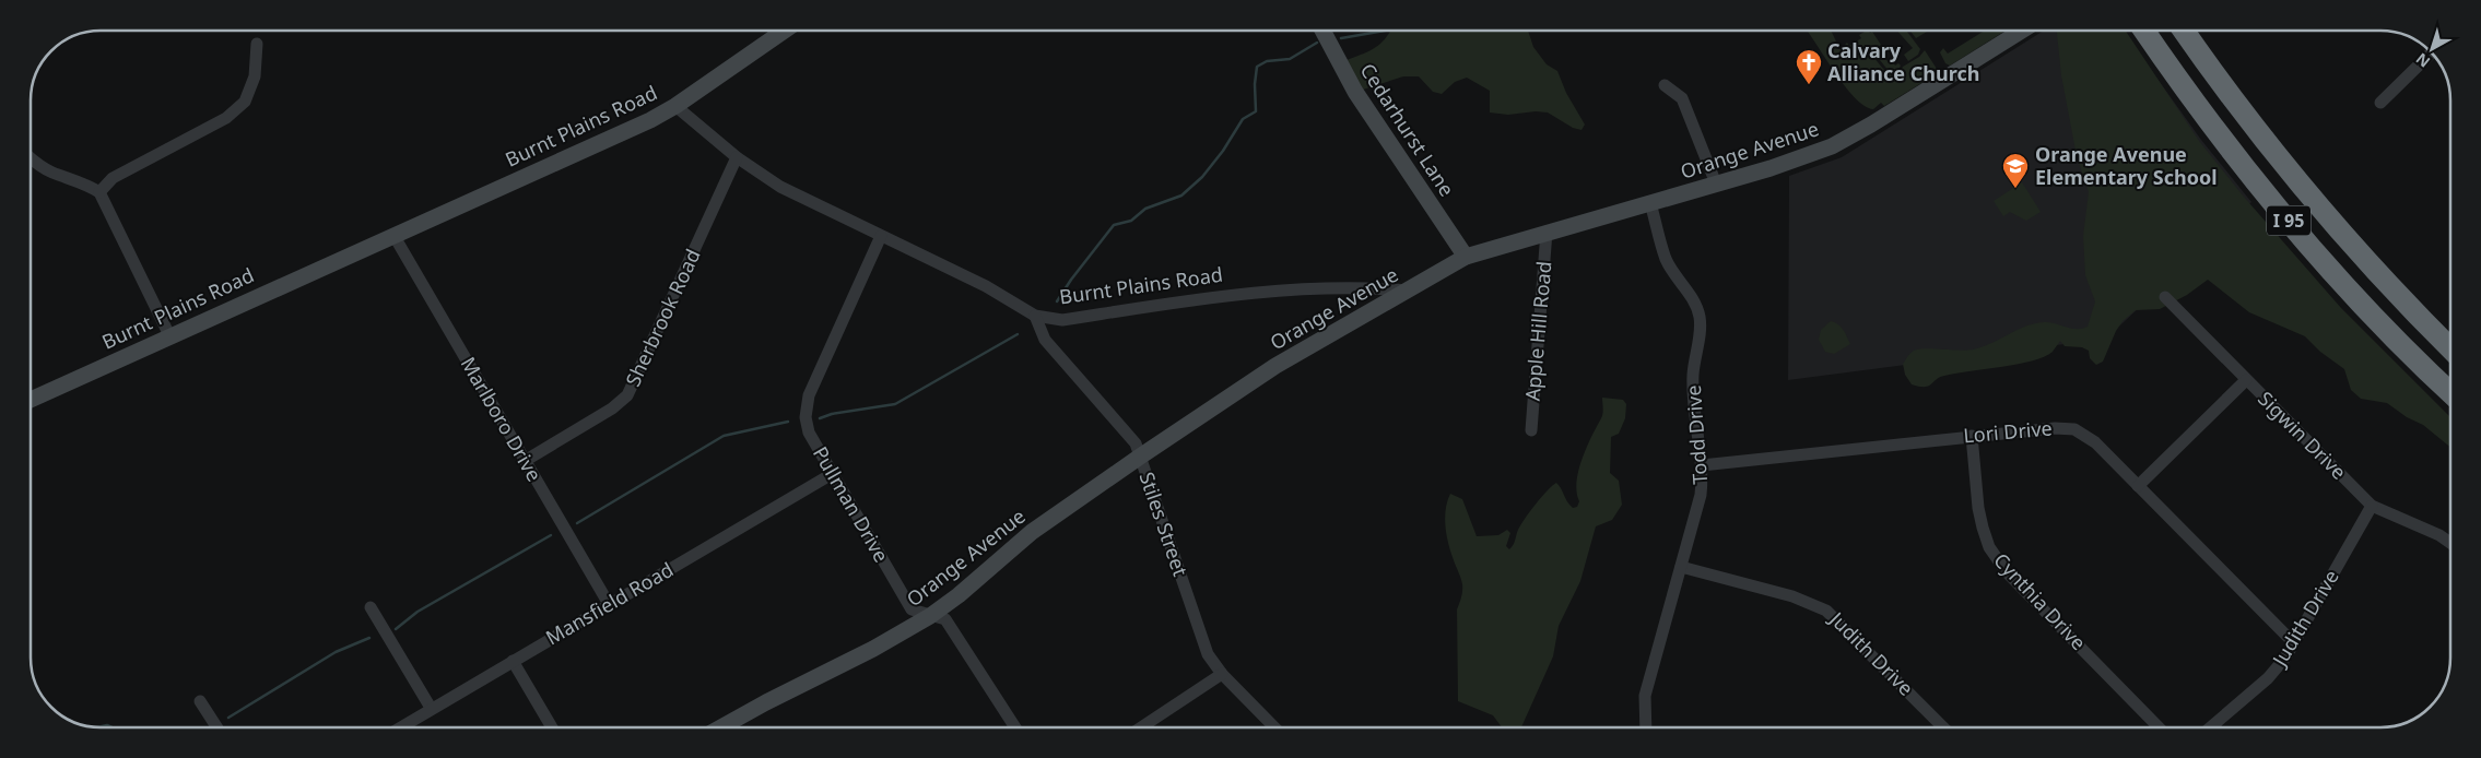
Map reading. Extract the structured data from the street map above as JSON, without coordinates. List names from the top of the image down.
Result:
{
  "streets": {
    "highway": ["I 95"],
    "main road": ["Burnt Plains Road", "Cedarhurst Lane", "Orange Avenue"],
    "street": [
      "Sherbrook Road",
      "Apple Hill Road",
      "Marlboro Drive",
      "Lori Drive",
      "Todd Drive",
      "Sigwin Drive",
      "Pullman Drive",
      "Stiles Street",
      "Cynthia Drive",
      "Mansfield Road",
      "Judith Drive"
    ]
  },
  "crossings": [
    ["Burnt Plains Road", "Orange Avenue"],
    ["Burnt Plains Road", "Sherbrook Road"],
    ["Burnt Plains Road", "Marlboro Drive"],
    ["Burnt Plains Road", "Pullman Drive"],
    ["Burnt Plains Road", "Stiles Street"],
    ["Cedarhurst Lane", "Orange Avenue"],
    ["Orange Avenue", "Apple Hill Road"],
    ["Orange Avenue", "Todd Drive"],
    ["Orange Avenue", "Pullman Drive"],
    ["Orange Avenue", "Stiles Street"],
    ["Sherbrook Road", "Marlboro Drive"],
    ["Marlboro Drive", "Mansfield Road"],
    ["Lori Drive", "Todd Drive"],
    ["Lori Drive", "Cynthia Drive"],
    ["Lori Drive", "Judith Drive"],
    ["Todd Drive", "Judith Drive"],
    ["Sigwin Drive", "Judith Drive"],
    ["Pullman Drive", "Mansfield Road"]
  ],
  "places": {
    "church": ["Calvary Alliance Church"],
    "school or university": ["Orange Avenue Elementary School"]
  },
  "north": "bottom left"
}
